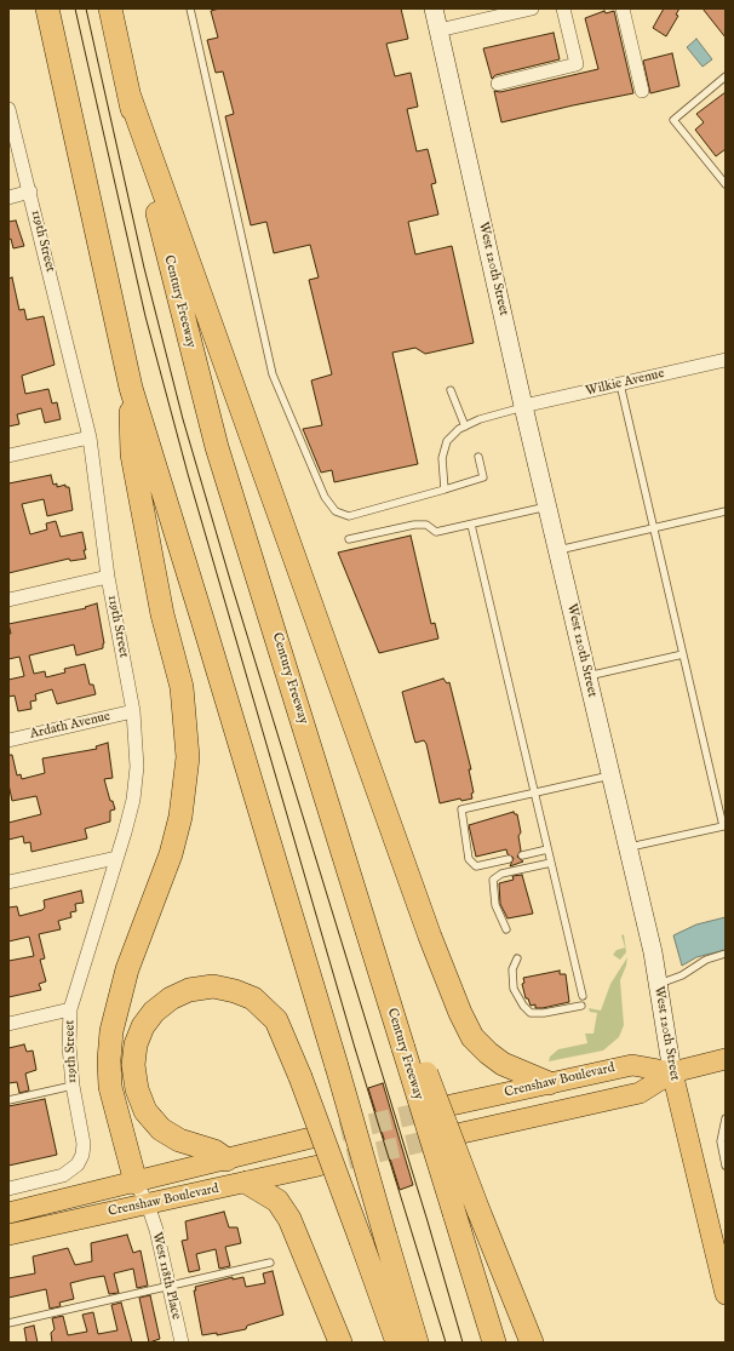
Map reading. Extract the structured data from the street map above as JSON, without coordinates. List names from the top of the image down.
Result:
{
  "streets": {
    "highway": ["Century Freeway"],
    "main road": ["West 120th Street", "Crenshaw Boulevard"],
    "street": [
      "119th Street",
      "Wilkie Avenue",
      "Ardath Avenue",
      "West 118th Place"
    ]
  },
  "crossings": [
    ["119th Street", "Ardath Avenue"],
    ["West 120th Street", "Wilkie Avenue"],
    ["West 120th Street", "Crenshaw Boulevard"],
    ["Crenshaw Boulevard", "West 118th Place"]
  ]
}
